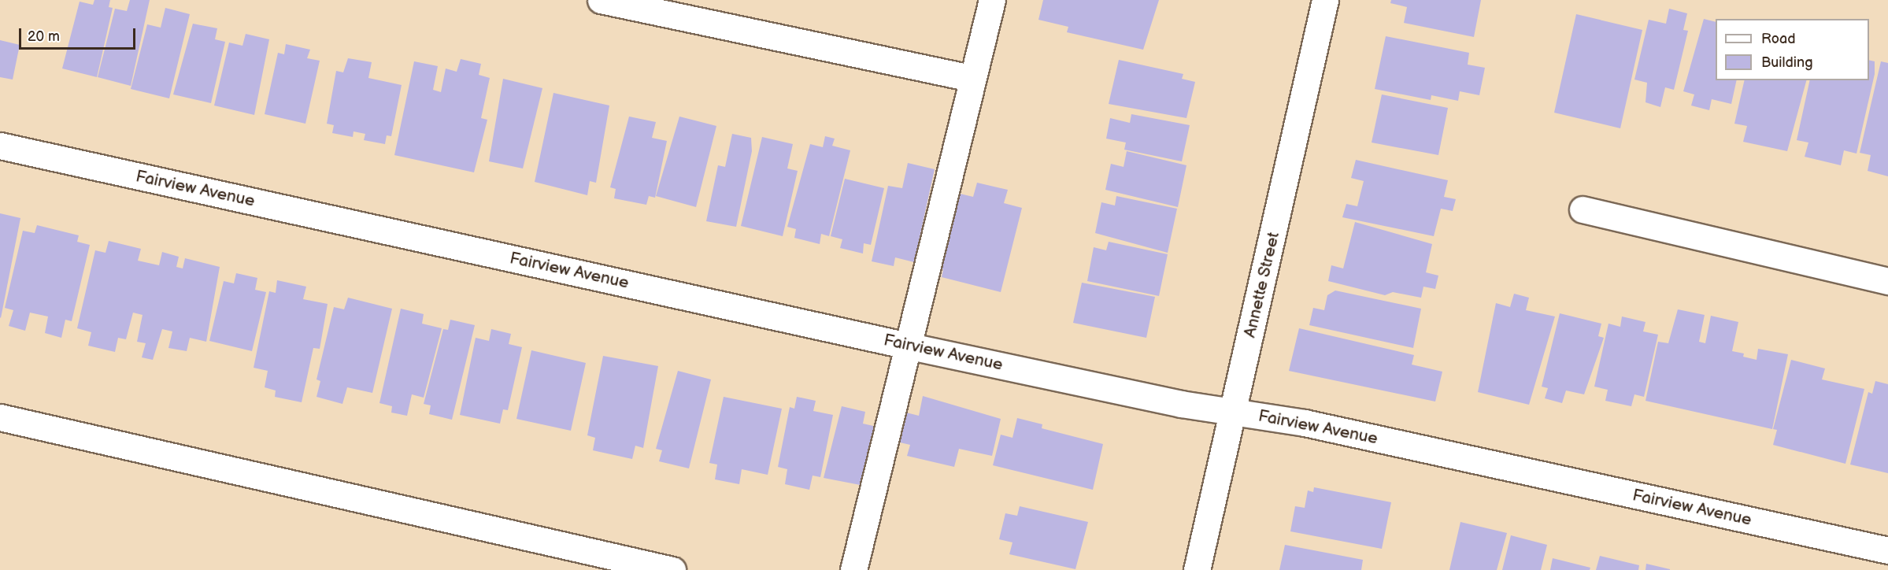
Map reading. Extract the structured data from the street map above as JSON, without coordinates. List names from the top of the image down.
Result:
{
  "streets": {
    "street": ["Fairview Avenue", "Annette Street"]
  },
  "crossings": [
    ["Fairview Avenue", "Annette Street"]
  ],
  "legend": ["Road", "Building"],
  "scale_bar": "20 m"
}
